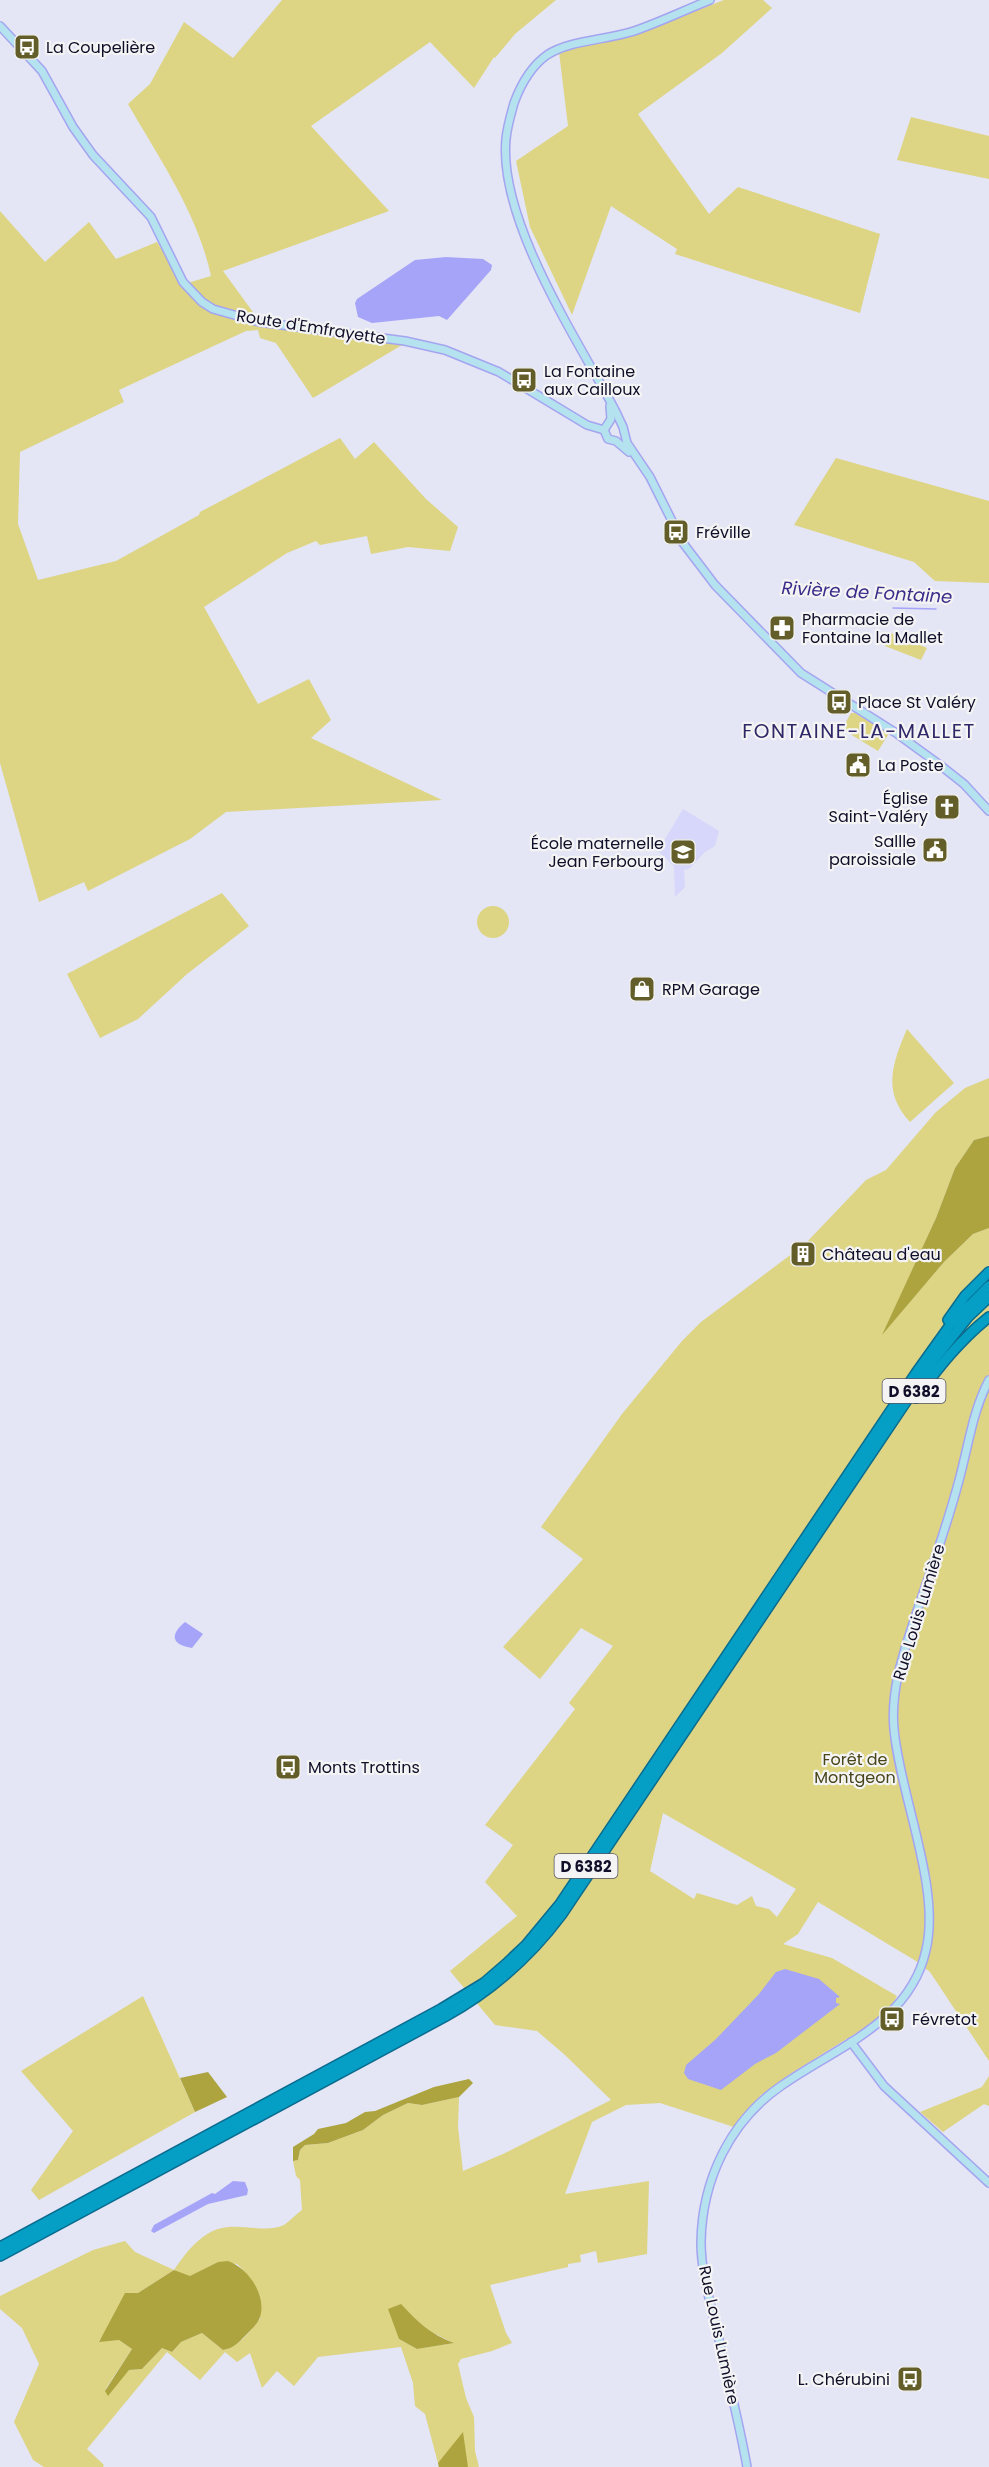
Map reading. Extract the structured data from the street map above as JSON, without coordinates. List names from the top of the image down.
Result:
{
  "streets": {
    "highway": ["D 6382"],
    "street": ["Route d'Emfrayette", "Rue Louis Lumière"]
  },
  "districts": ["FONTAINE-LA-MALLET"],
  "water": ["Rivière de Fontaine"],
  "parks": ["Forêt de Montgeon"],
  "places": {
    "bus stop": [
      "La Coupelière",
      "La Fontaine aux Cailloux",
      "Fréville",
      "Place St Valéry",
      "Monts Trottins",
      "Févretot",
      "L. Chérubini"
    ],
    "pharmacy": ["Pharmacie de Fontaine la Mallet"],
    "public building": ["La Poste", "Sallle paroissiale"],
    "church": ["Église Saint-Valéry"],
    "school or university": ["École maternelle Jean Ferbourg"],
    "shop": ["RPM Garage"],
    "building": ["Château d'eau"]
  }
}
